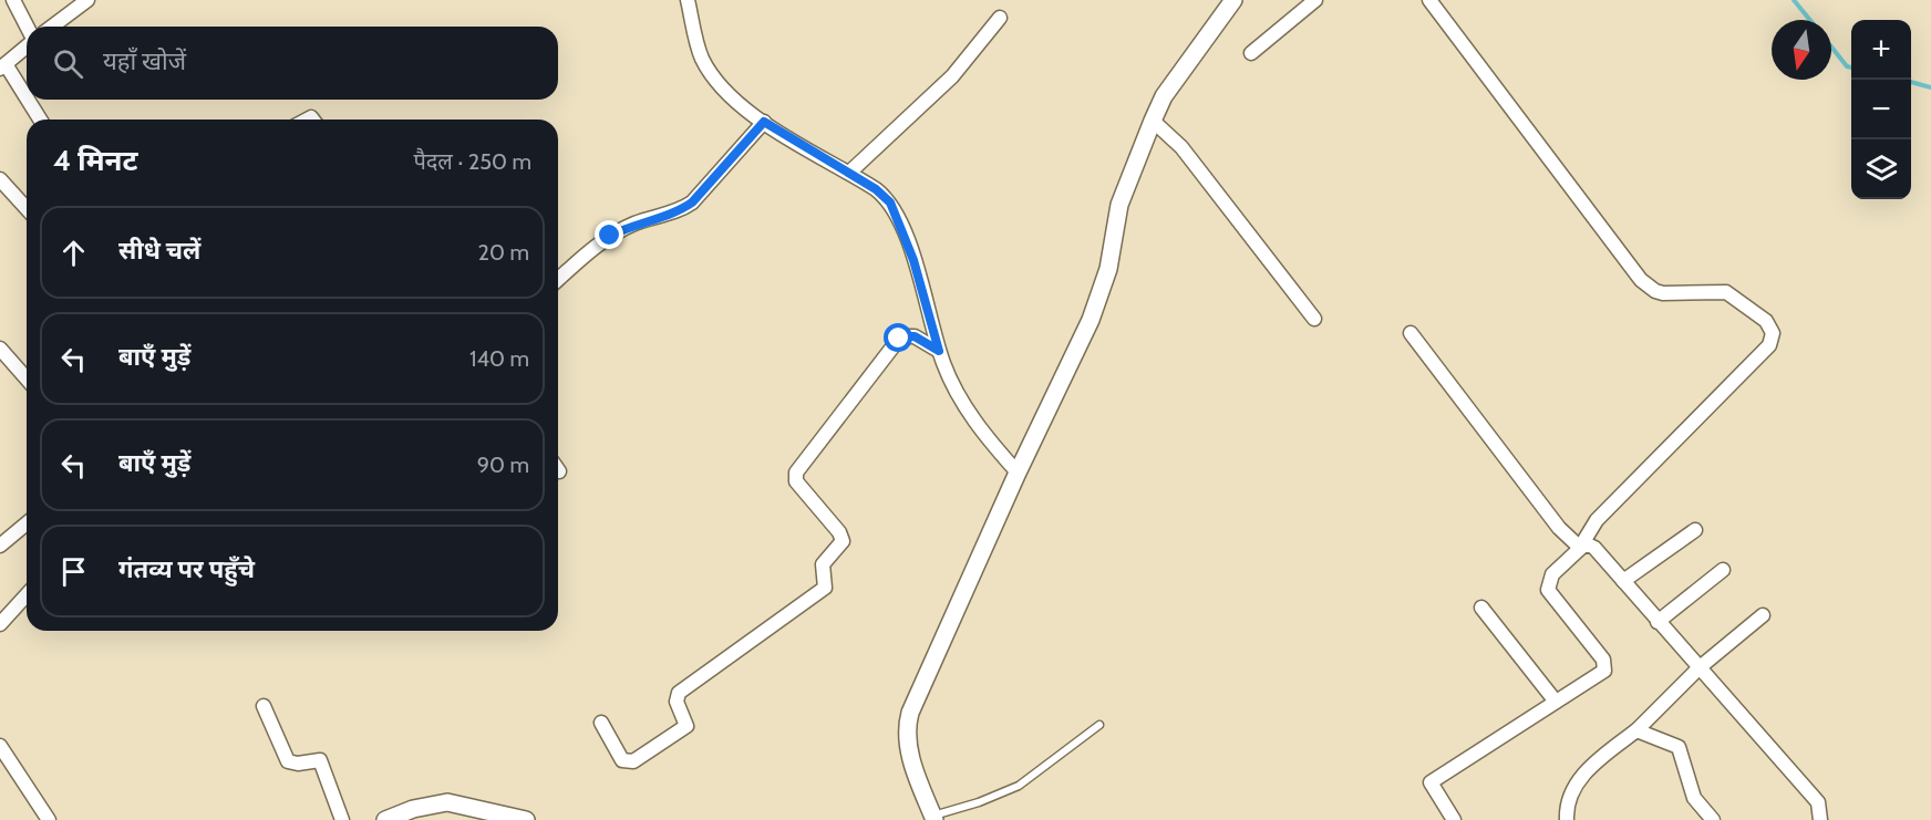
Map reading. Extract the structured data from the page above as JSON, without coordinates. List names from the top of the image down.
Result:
{
  "north": "bottom",
  "page": {
    "map_buttons": ["+", "−"],
    "search": "यहाँ खोजें",
    "heading": ["4 मिनट", "पैदल · 250 m"],
    "list": [
      ["सीधे चलें", "20 m"],
      ["बाएँ मुड़ें", "140 m"],
      ["बाएँ मुड़ें", "90 m"],
      "गंतव्य पर पहुँचे"
    ]
  }
}
